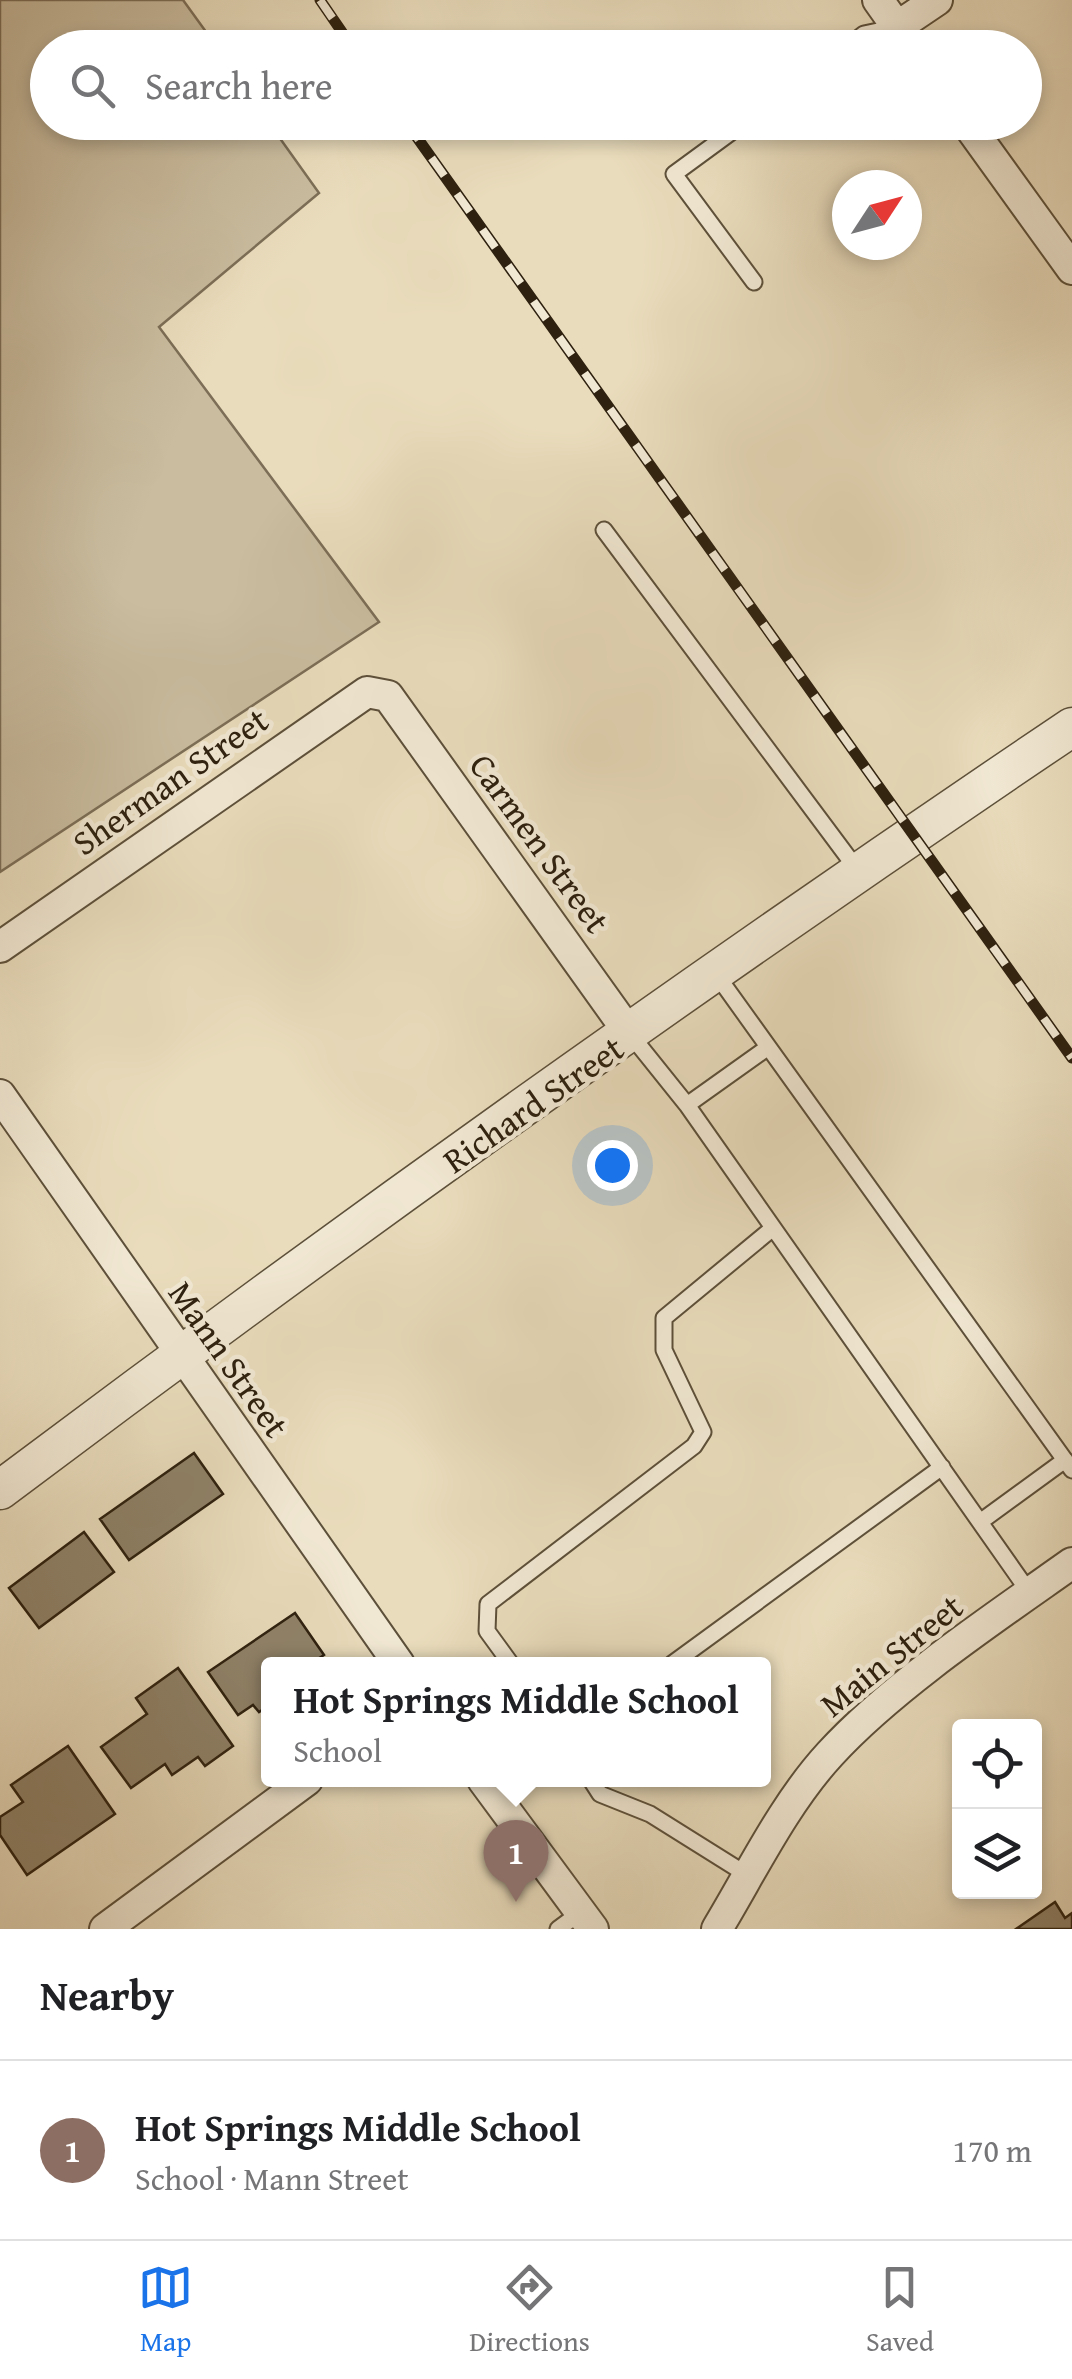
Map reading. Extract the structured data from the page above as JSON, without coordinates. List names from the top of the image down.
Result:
{
  "streets": {
    "street": [
      "Sherman Street",
      "Carmen Street",
      "Richard Street",
      "Mann Street",
      "Main Street"
    ]
  },
  "crossings": [
    ["Sherman Street", "Carmen Street"],
    ["Carmen Street", "Richard Street"],
    ["Richard Street", "Mann Street"]
  ],
  "north": "top right",
  "page": {
    "search": "Search here",
    "popup": ["Hot Springs Middle School", "School"],
    "pins": "1",
    "heading": "Nearby",
    "list": [
      {
        "mark": "1",
        "name": "Hot Springs Middle School",
        "note": "School · Mann Street",
        "value": "170 m"
      }
    ],
    "nav": ["Map", "Directions", "Saved"]
  }
}
